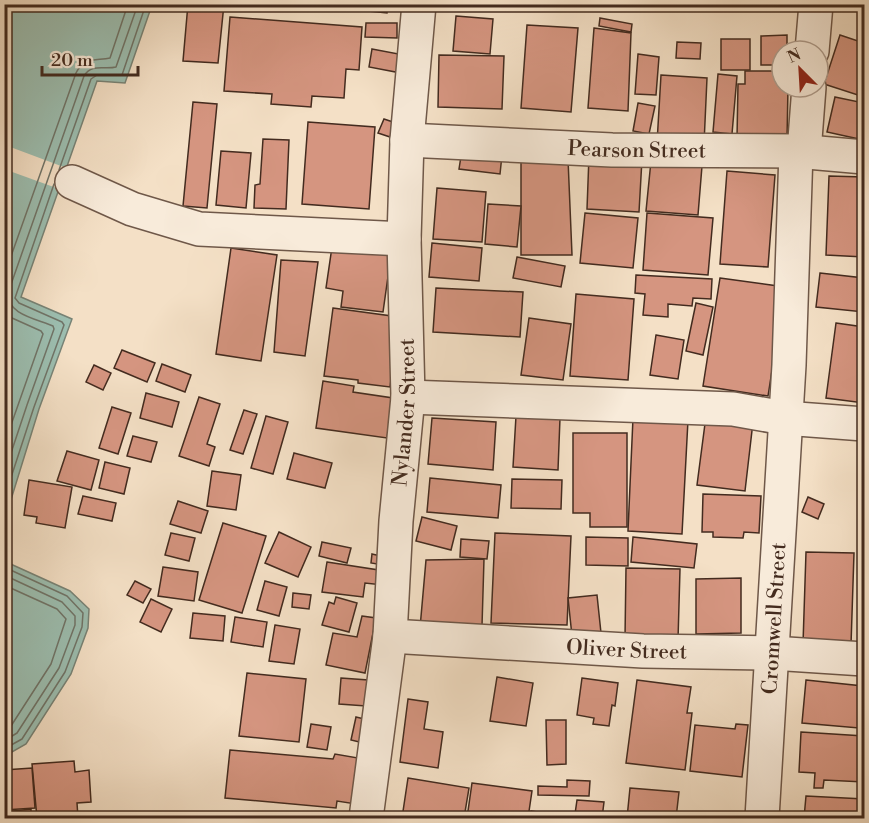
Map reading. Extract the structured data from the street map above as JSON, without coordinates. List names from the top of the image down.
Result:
{
  "streets": {
    "street": [
      "Pearson Street",
      "Nylander Street",
      "Cromwell Street",
      "Oliver Street"
    ]
  },
  "crossings": [
    ["Pearson Street", "Nylander Street"],
    ["Pearson Street", "Cromwell Street"],
    ["Nylander Street", "Oliver Street"],
    ["Cromwell Street", "Oliver Street"]
  ],
  "scale_bar": "20 m",
  "north": "top left"
}
